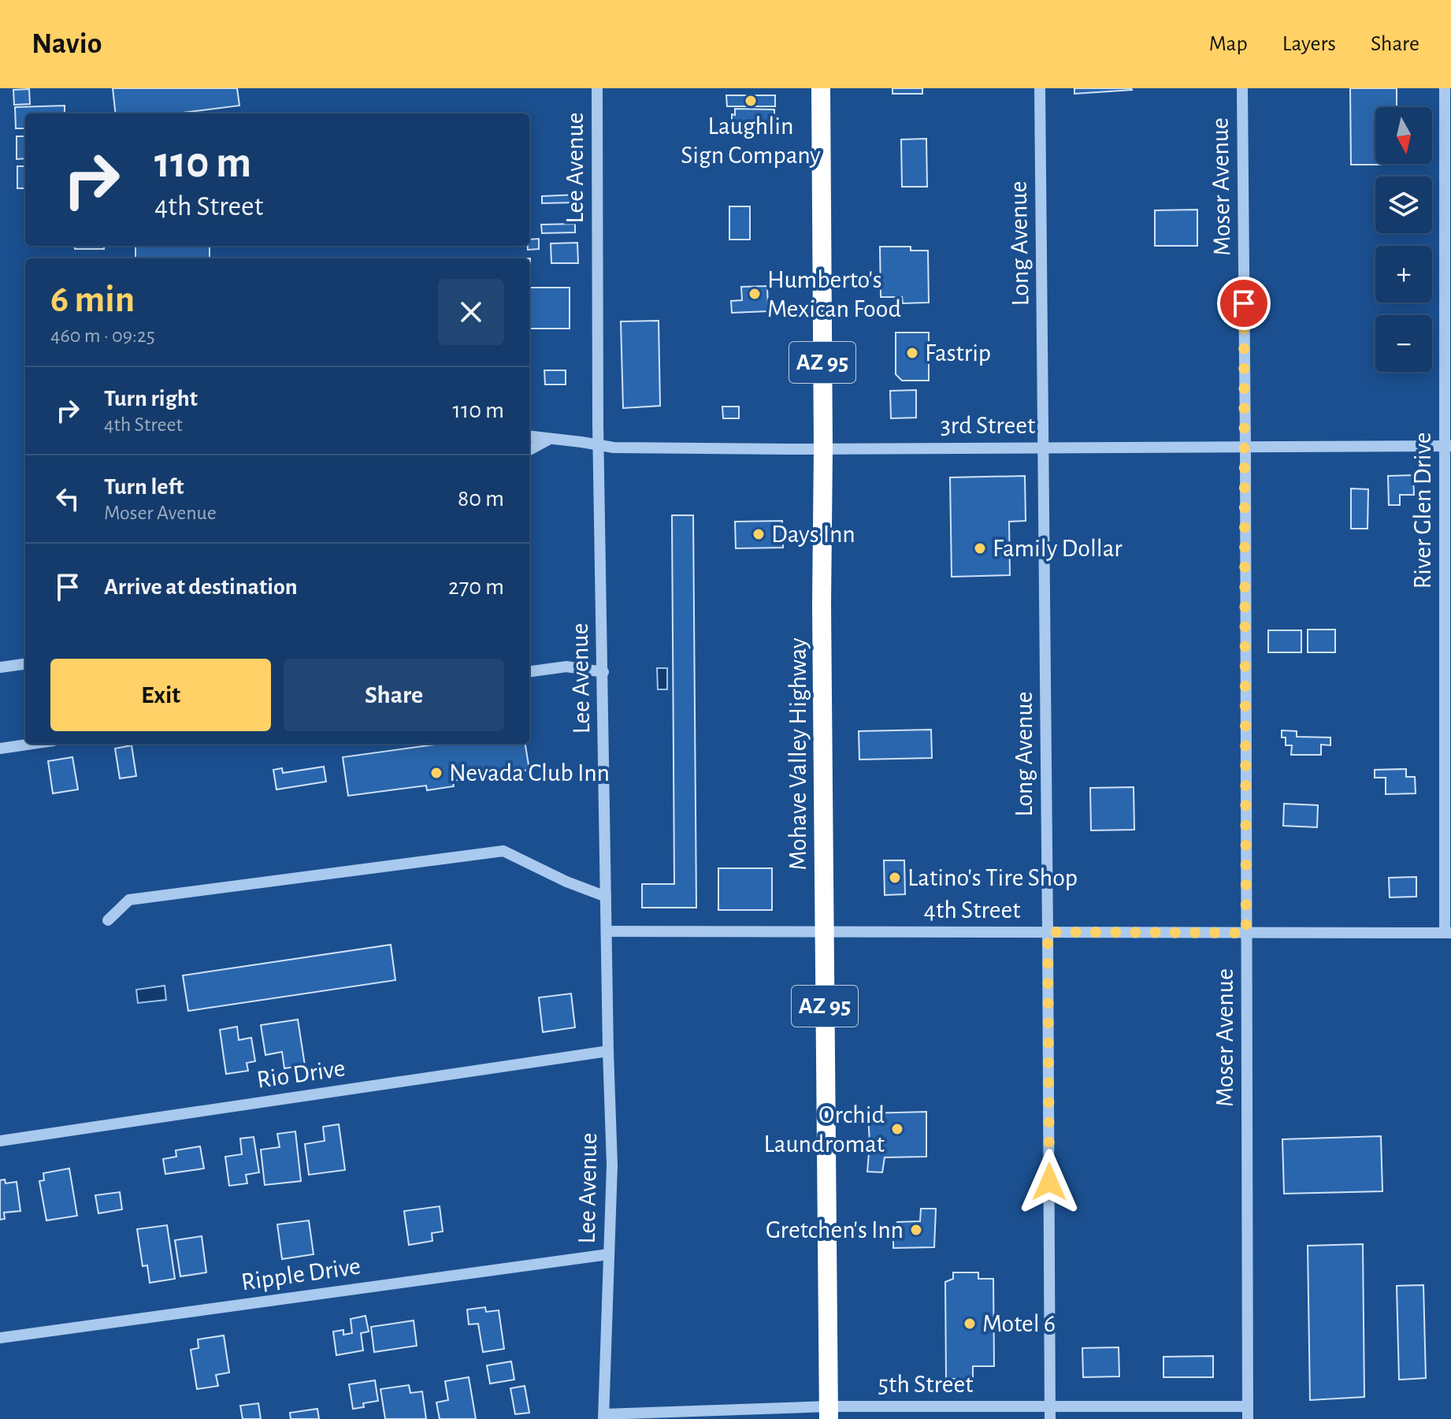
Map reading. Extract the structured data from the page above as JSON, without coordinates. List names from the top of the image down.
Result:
{
  "streets": {
    "highway": ["AZ 95", "Mohave Valley Highway"],
    "street": [
      "Lee Avenue",
      "Moser Avenue",
      "Long Avenue",
      "3rd Street",
      "River Glen Drive",
      "4th Street",
      "Rio Drive",
      "Ripple Drive",
      "5th Street"
    ]
  },
  "crossings": [
    ["Lee Avenue", "3rd Street"],
    ["Lee Avenue", "4th Street"],
    ["Lee Avenue", "Rio Drive"],
    ["Lee Avenue", "Ripple Drive"],
    ["Lee Avenue", "5th Street"],
    ["Moser Avenue", "3rd Street"],
    ["Moser Avenue", "4th Street"],
    ["Moser Avenue", "5th Street"],
    ["Long Avenue", "3rd Street"],
    ["Long Avenue", "4th Street"],
    ["Long Avenue", "5th Street"],
    ["3rd Street", "River Glen Drive"],
    ["3rd Street", "Mohave Valley Highway"],
    ["River Glen Drive", "4th Street"],
    ["Mohave Valley Highway", "4th Street"],
    ["Mohave Valley Highway", "5th Street"]
  ],
  "places": [
    "Laughlin Sign Company",
    "Humberto's Mexican Food",
    "Fastrip",
    "Days Inn",
    "Family Dollar",
    "Nevada Club Inn",
    "Latino's Tire Shop",
    "Orchid Laundromat",
    "Gretchen's Inn",
    "Motel 6"
  ],
  "north": "bottom",
  "page": {
    "header": "Navio",
    "nav": ["Map", "Layers", "Share"],
    "map_buttons": ["+", "−"],
    "turn": ["110 m", "4th Street"],
    "heading": ["6 min", "460 m · 09:25"],
    "list": [
      {
        "name": "Turn right",
        "note": "4th Street",
        "value": "110 m"
      },
      {
        "name": "Turn left",
        "note": "Moser Avenue",
        "value": "80 m"
      },
      {
        "name": "Arrive at destination",
        "value": "270 m"
      }
    ],
    "buttons": ["Exit", "Share"]
  }
}
